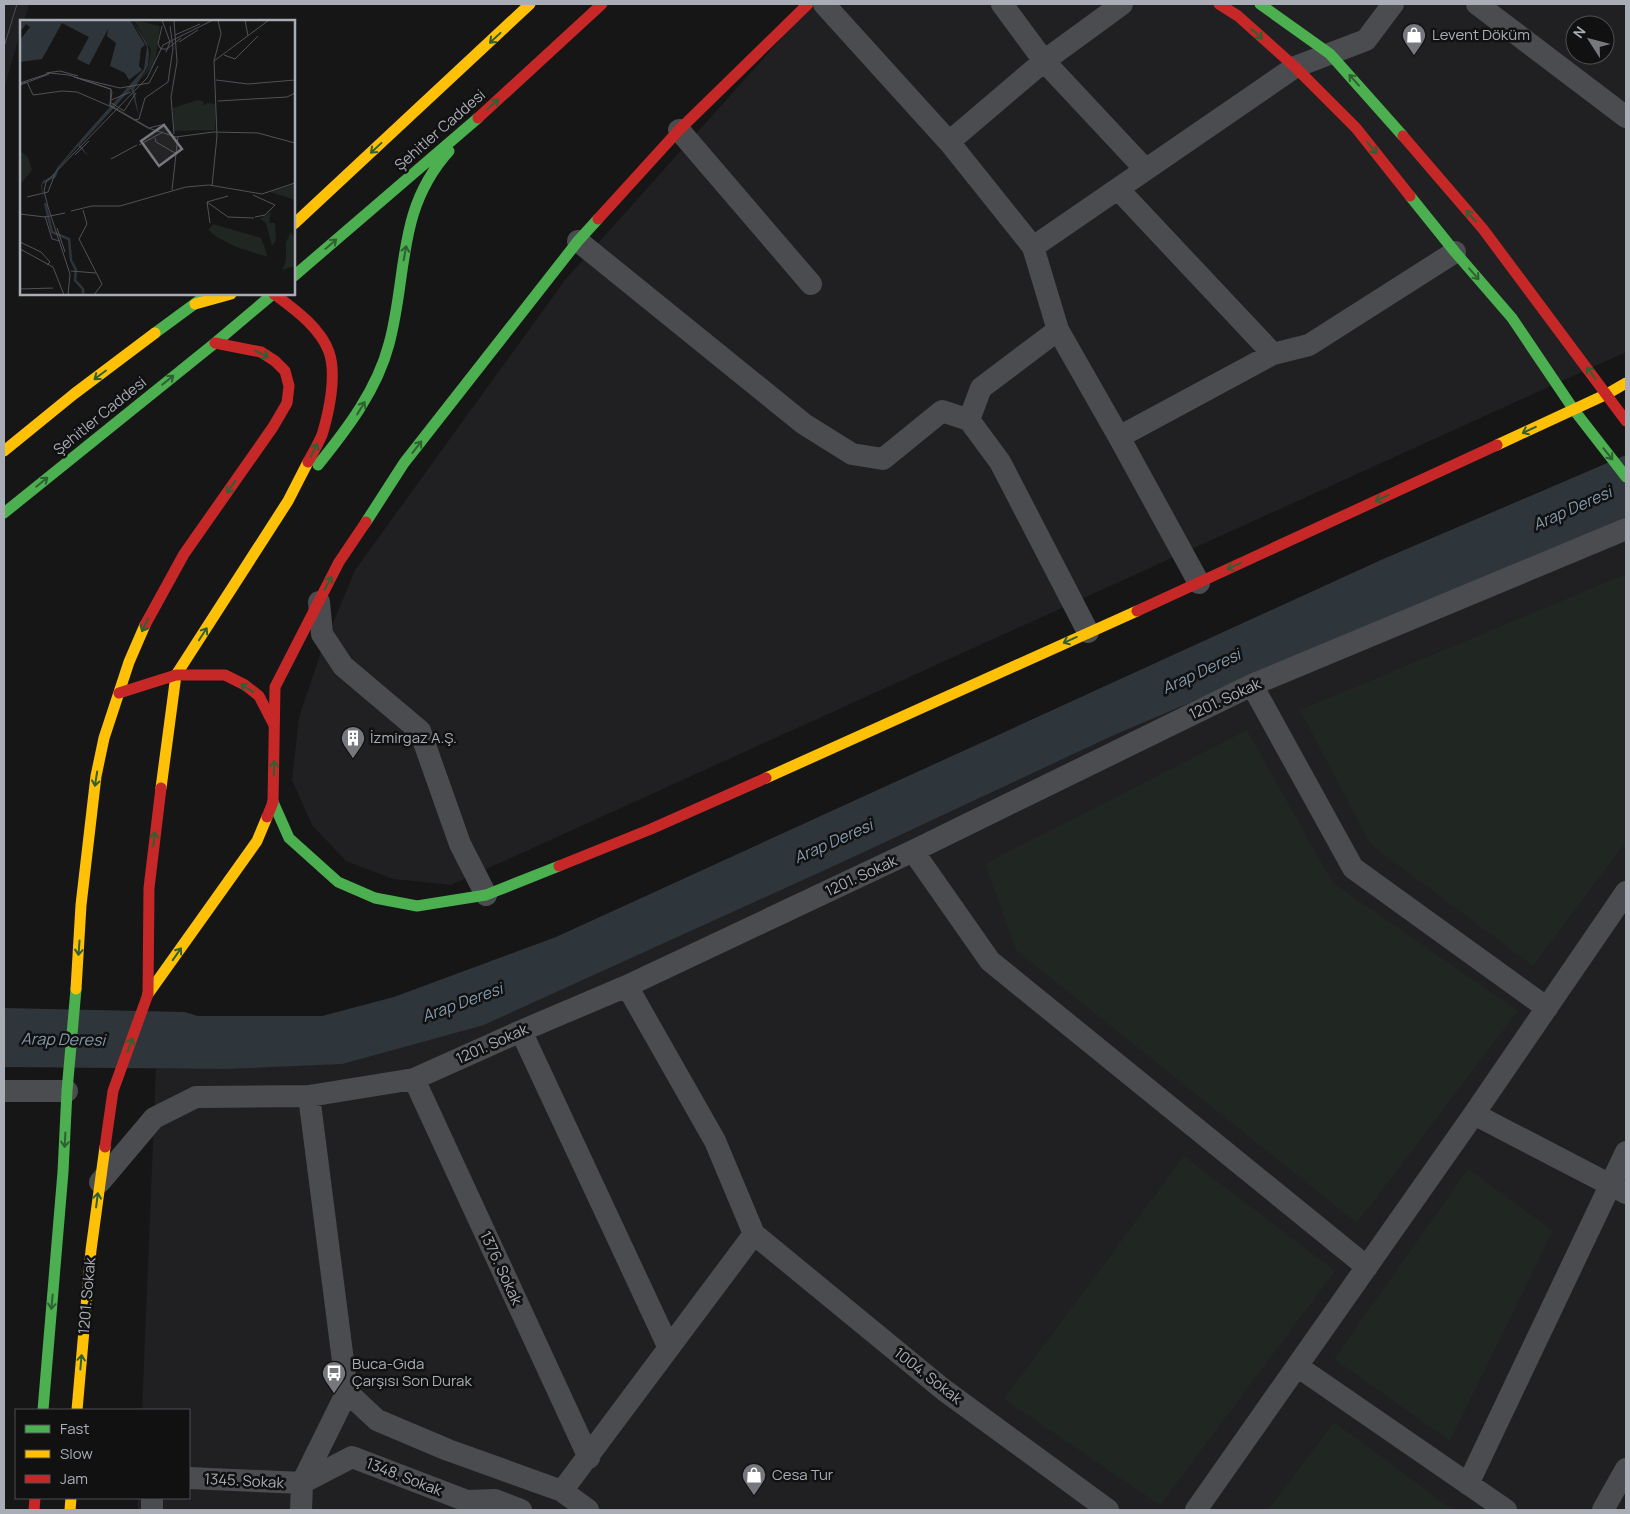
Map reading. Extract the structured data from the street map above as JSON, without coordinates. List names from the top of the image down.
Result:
{
  "streets": {
    "main road": ["Şehitler Caddesi", "1201. Sokak"],
    "street": [
      "1376. Sokak",
      "1004. Sokak",
      "1348. Sokak",
      "1345. Sokak"
    ]
  },
  "crossings": [
    ["1201. Sokak", "1376. Sokak"],
    ["1348. Sokak", "1345. Sokak"]
  ],
  "water": ["Arap Deresi"],
  "places": {
    "shop": ["Levent Döküm", "Cesa Tur"],
    "building": ["İzmirgaz A.Ş."],
    "bus stop": ["Buca-Gıda Çarşısı Son Durak"]
  },
  "legend": ["Fast", "Slow", "Jam"],
  "north": "top left"
}
